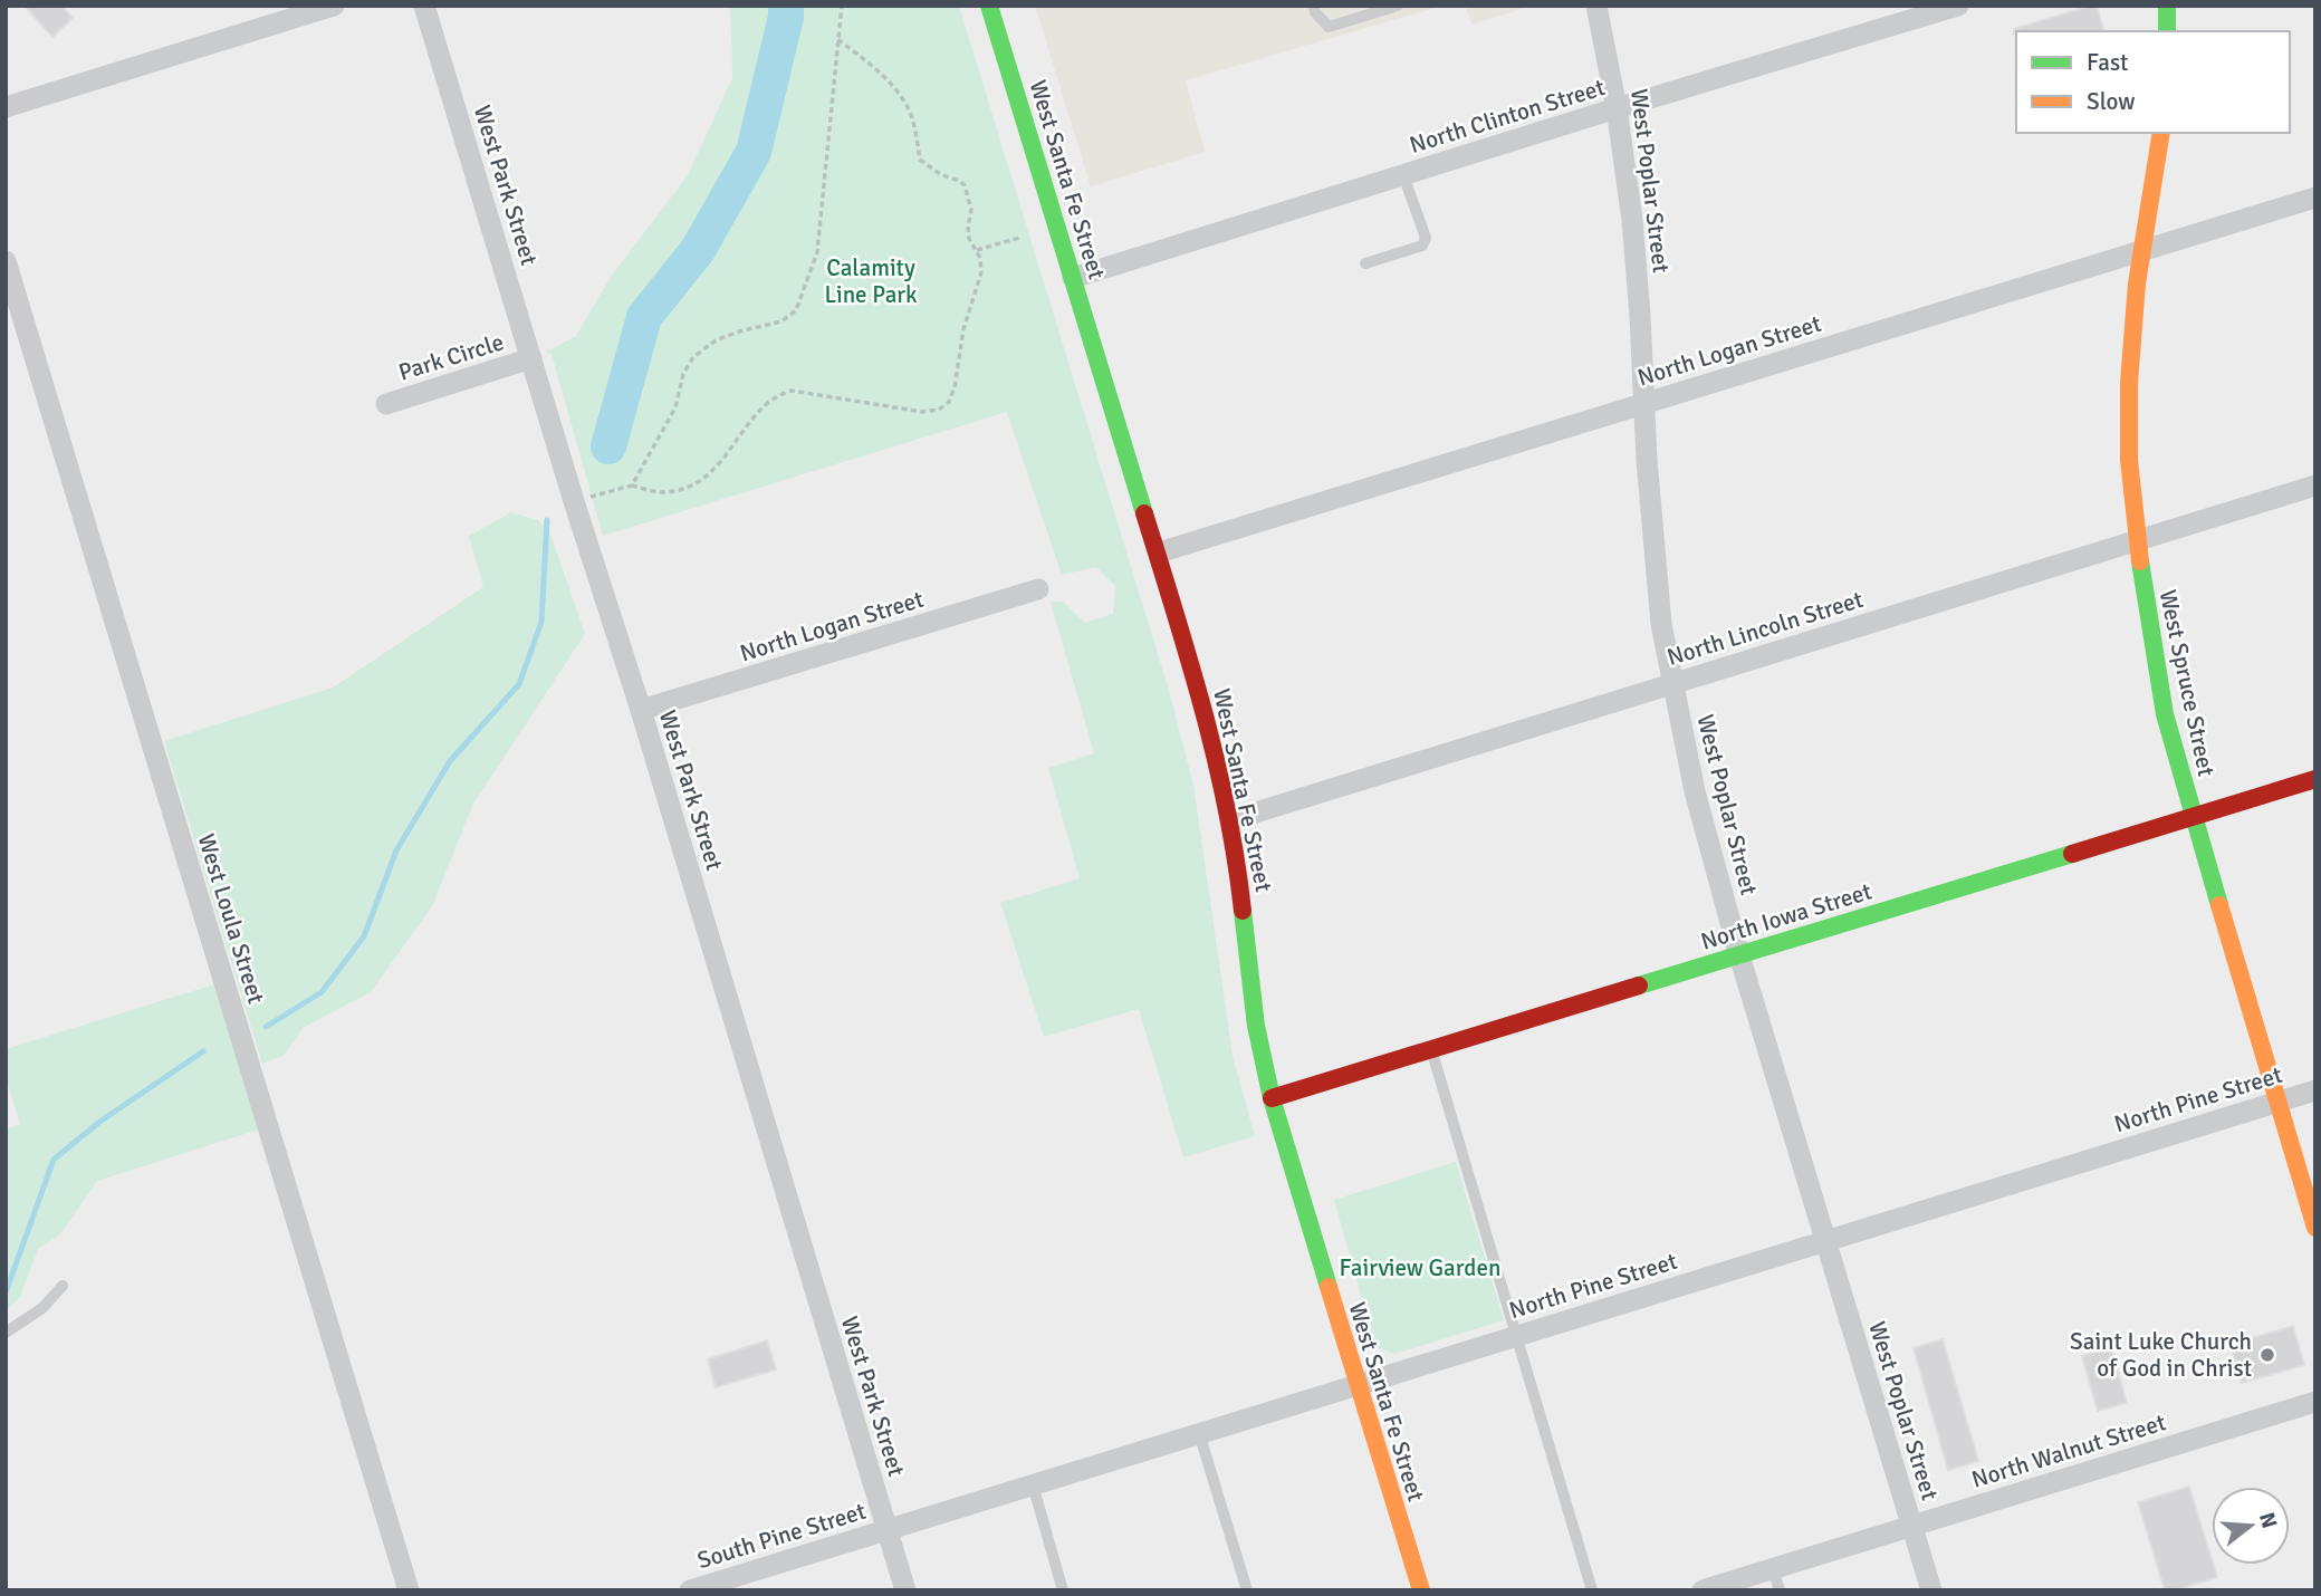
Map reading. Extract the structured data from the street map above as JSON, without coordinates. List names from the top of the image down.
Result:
{
  "streets": {
    "street": [
      "North Clinton Street",
      "West Santa Fe Street",
      "West Poplar Street",
      "West Park Street",
      "North Logan Street",
      "Park Circle",
      "North Lincoln Street",
      "West Spruce Street",
      "North Iowa Street",
      "West Loula Street",
      "North Pine Street",
      "North Walnut Street",
      "South Pine Street"
    ]
  },
  "crossings": [
    ["North Clinton Street", "West Santa Fe Street"],
    ["North Clinton Street", "West Poplar Street"],
    ["West Santa Fe Street", "North Logan Street"],
    ["West Santa Fe Street", "North Lincoln Street"],
    ["West Santa Fe Street", "North Iowa Street"],
    ["West Santa Fe Street", "North Pine Street"],
    ["West Poplar Street", "North Logan Street"],
    ["West Poplar Street", "North Lincoln Street"],
    ["West Poplar Street", "North Iowa Street"],
    ["West Poplar Street", "North Pine Street"],
    ["West Poplar Street", "North Walnut Street"],
    ["West Park Street", "North Logan Street"],
    ["West Park Street", "Park Circle"],
    ["West Park Street", "North Pine Street"],
    ["West Park Street", "South Pine Street"],
    ["North Logan Street", "West Spruce Street"],
    ["North Lincoln Street", "West Spruce Street"],
    ["West Spruce Street", "North Iowa Street"],
    ["West Spruce Street", "North Pine Street"],
    ["North Pine Street", "South Pine Street"]
  ],
  "parks": ["Calamity Line Park", "Fairview Garden"],
  "places": ["Saint Luke Church of God in Christ"],
  "legend": ["Fast", "Slow"],
  "north": "right"
}
